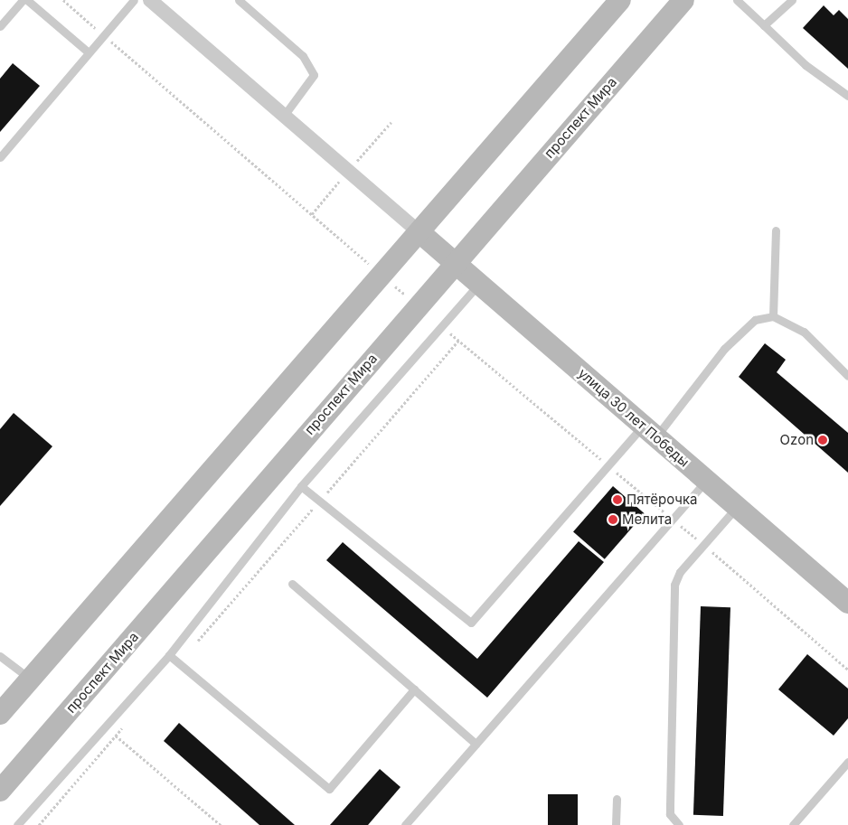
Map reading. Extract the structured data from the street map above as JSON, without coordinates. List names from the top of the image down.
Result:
{
  "streets": {
    "street": ["проспект Мира", "улица 30 лет Победы"]
  },
  "crossings": [
    ["проспект Мира", "улица 30 лет Победы"]
  ],
  "places": ["Ozon", "Пятёрочка", "Мелита"]
}
